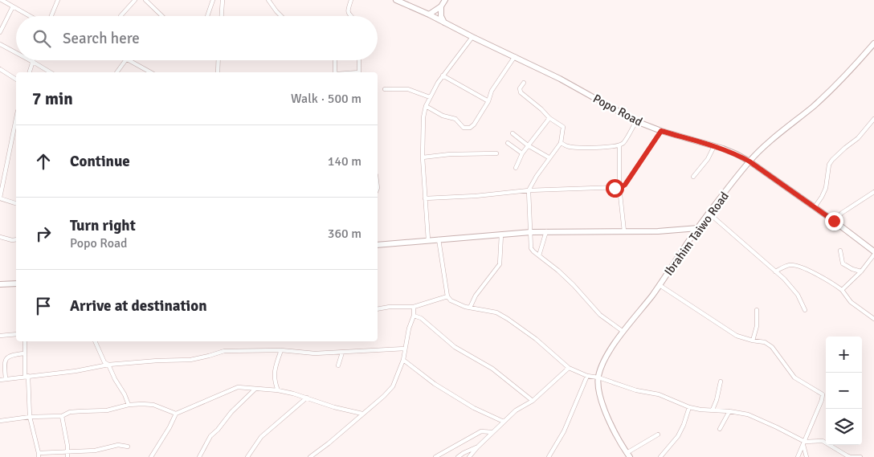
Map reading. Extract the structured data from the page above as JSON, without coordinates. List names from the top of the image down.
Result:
{
  "streets": {
    "main road": ["Popo Road", "Ibrahim Taiwo Road"]
  },
  "crossings": [
    ["Popo Road", "Ibrahim Taiwo Road"]
  ],
  "page": {
    "search": "Search here",
    "heading": ["7 min", "Walk · 500 m"],
    "list": [
      ["Continue", "140 m"],
      ["Turn right", "Popo Road", "360 m"],
      "Arrive at destination"
    ],
    "map_buttons": ["+", "−"]
  }
}
